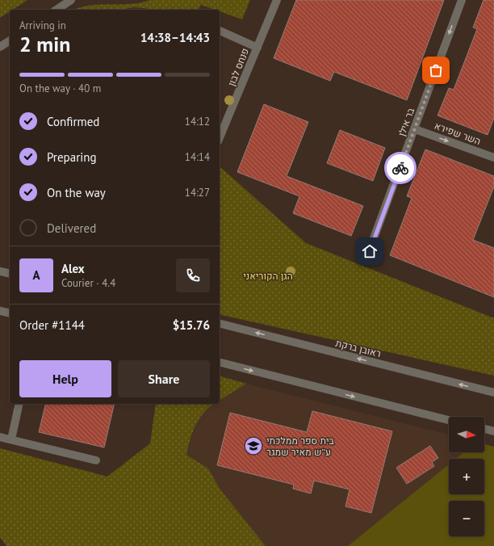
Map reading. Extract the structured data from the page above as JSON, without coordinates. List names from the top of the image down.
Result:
{
  "streets": {
    "street": [
      "פנחס לבון",
      "בר אילן",
      "השר שפירא",
      "ראובן ברקת"
    ]
  },
  "crossings": [
    ["בר אילן", "השר שפירא"]
  ],
  "one_way": ["בר אילן", "השר שפירא"],
  "parks": ["הגן הקוריאני"],
  "places": {
    "school or university": ["בית ספר ממלכתי ע’’ש מאיר שמגר"]
  },
  "north": "right",
  "page": {
    "heading": ["2 min", "Arriving in", "14:38–14:43"],
    "panel": [
      "Alex",
      "Courier · 4.4",
      "Order #1144",
      "$15.76"
    ],
    "bar": "On the way · 40 m",
    "list": [
      ["Confirmed", "14:12"],
      ["Preparing", "14:14"],
      ["On the way", "14:27"],
      "Delivered"
    ],
    "round": "A",
    "buttons": ["Help", "Share"],
    "map_buttons": ["+", "−"]
  }
}
